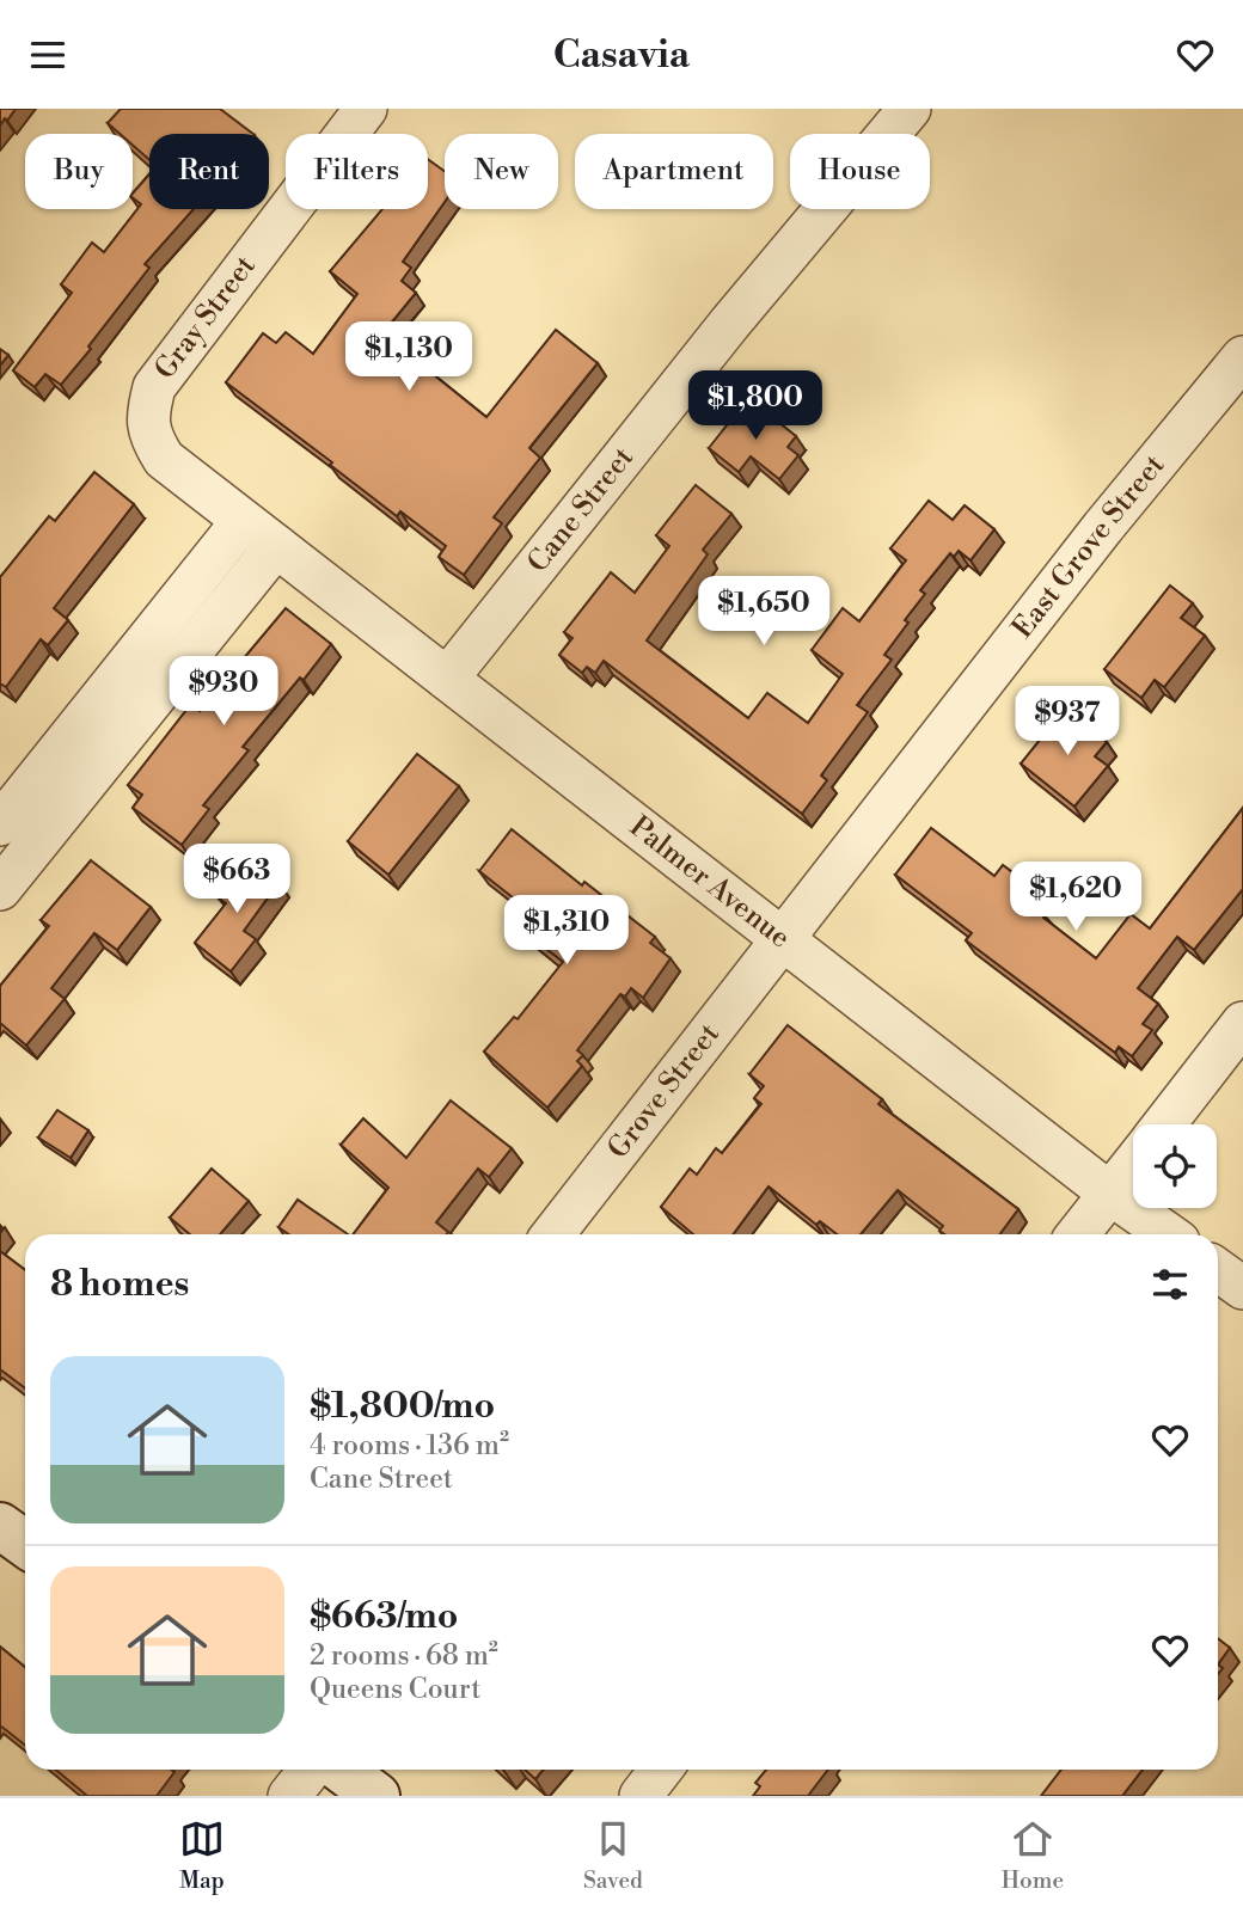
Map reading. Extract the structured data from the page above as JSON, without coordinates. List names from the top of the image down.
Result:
{
  "streets": {
    "street": [
      "Gray Street",
      "Cane Street",
      "East Grove Street",
      "Palmer Avenue",
      "Grove Street"
    ]
  },
  "crossings": [
    ["Gray Street", "Palmer Avenue"],
    ["Cane Street", "Palmer Avenue"],
    ["East Grove Street", "Palmer Avenue"],
    ["East Grove Street", "Grove Street"],
    ["Palmer Avenue", "Grove Street"]
  ],
  "page": {
    "header": "Casavia",
    "chip": [
      "Buy",
      "Rent",
      "Filters",
      "New",
      "Apartment",
      "House"
    ],
    "price": [
      "$1,130",
      "$1,800",
      "$1,650",
      "$930",
      "$937",
      "$663",
      "$1,620",
      "$1,310"
    ],
    "heading": "8 homes",
    "list": [
      {
        "name": "$1,800/mo",
        "note": "4 rooms · 136 m² · Cane Street"
      },
      {
        "name": "$663/mo",
        "note": "2 rooms · 68 m² · Queens Court"
      }
    ],
    "tabs": ["Map", "Saved", "Home"]
  }
}
